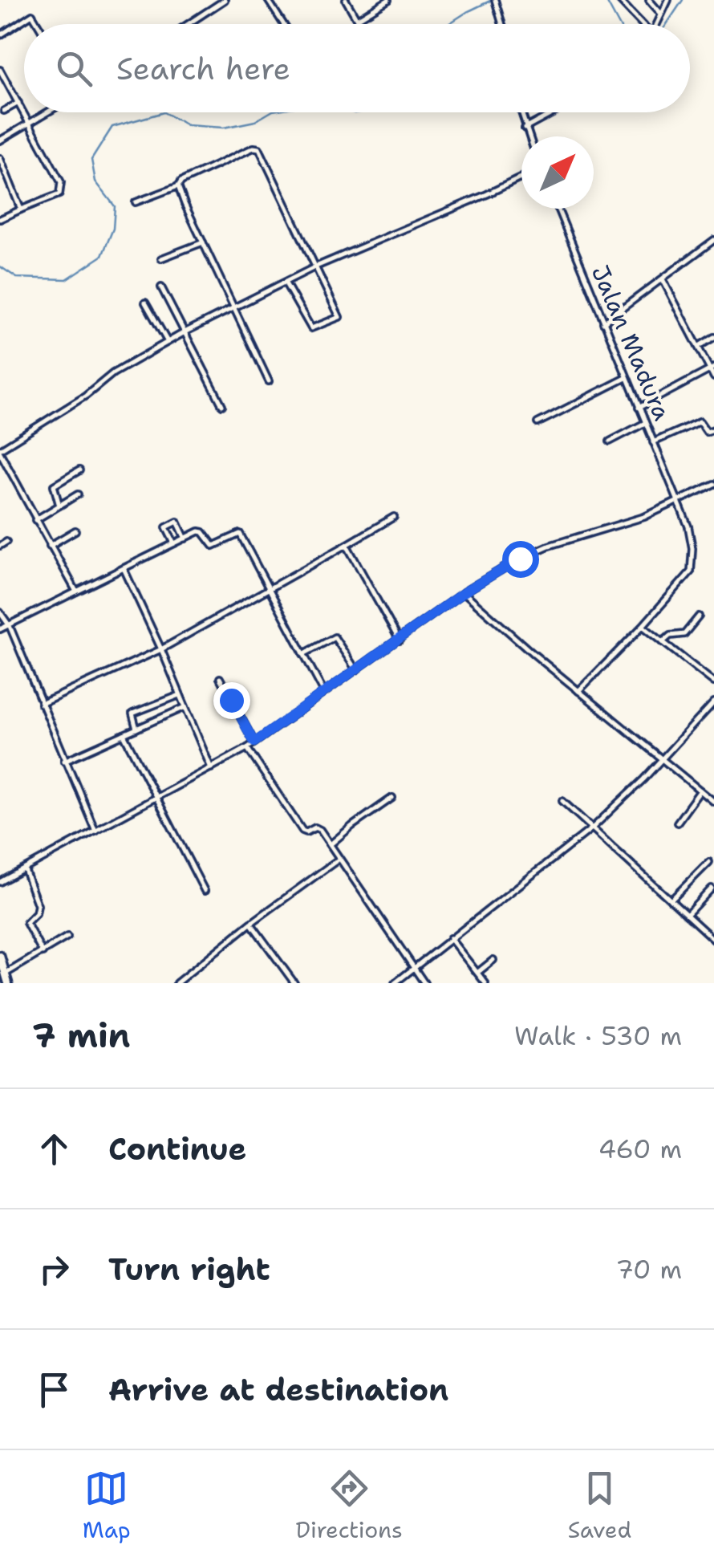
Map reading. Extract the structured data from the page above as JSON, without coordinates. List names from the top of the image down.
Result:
{
  "streets": {
    "street": ["Jalan Madura"]
  },
  "north": "top right",
  "page": {
    "search": "Search here",
    "heading": ["7 min", "Walk · 530 m"],
    "list": [
      ["Continue", "460 m"],
      ["Turn right", "70 m"],
      "Arrive at destination"
    ],
    "nav": ["Map", "Directions", "Saved"]
  }
}
